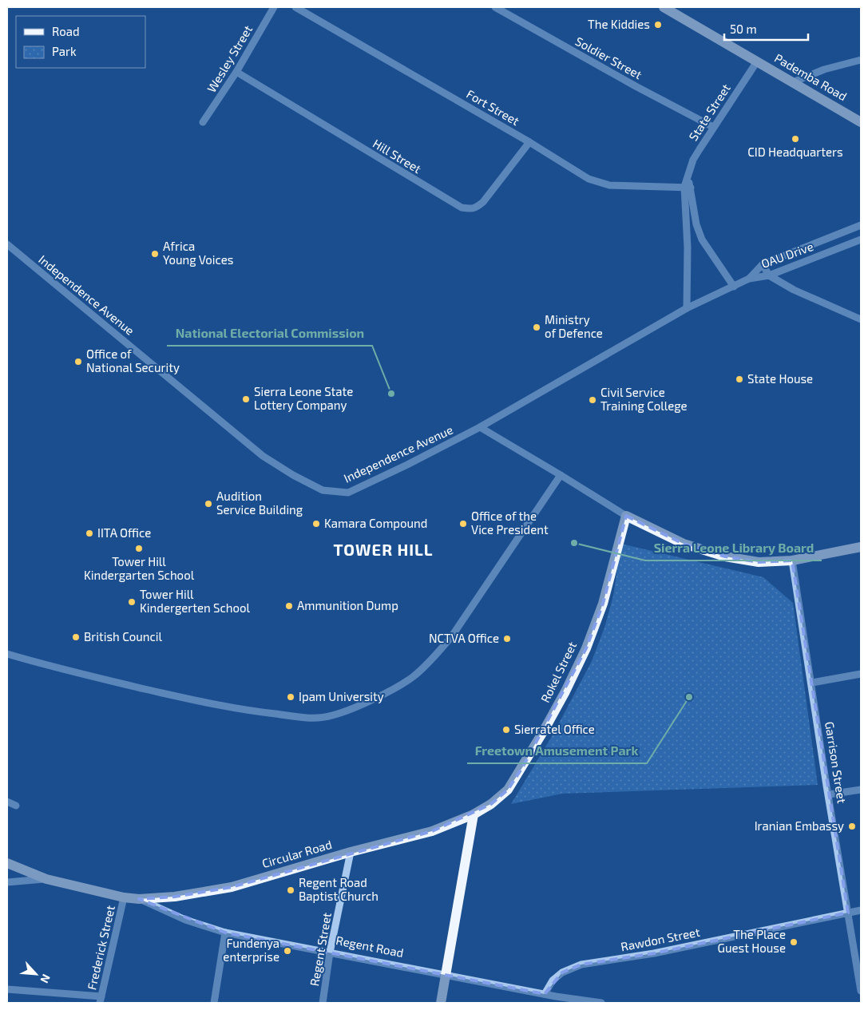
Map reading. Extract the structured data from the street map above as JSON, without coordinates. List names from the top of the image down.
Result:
{
  "streets": {
    "main road": ["Pademba Road", "Rokel Street", "Circular Road"],
    "street": [
      "Soldier Street",
      "Wesley Street",
      "Fort Street",
      "State Street",
      "Hill Street",
      "OAU Drive",
      "Independence Avenue",
      "Garrison Street",
      "Rawdon Street",
      "Regent Road",
      "Frederick Street",
      "Regent Street"
    ]
  },
  "crossings": [
    ["Soldier Street", "State Street"],
    ["Wesley Street", "Hill Street"],
    ["Pademba Road", "State Street"],
    ["Fort Street", "State Street"],
    ["Fort Street", "Hill Street"],
    ["State Street", "Independence Avenue"],
    ["OAU Drive", "Independence Avenue"],
    ["Rokel Street", "Circular Road"],
    ["Garrison Street", "Rawdon Street"],
    ["Circular Road", "Regent Road"],
    ["Circular Road", "Frederick Street"],
    ["Circular Road", "Regent Street"],
    ["Rawdon Street", "Regent Road"],
    ["Regent Road", "Regent Street"]
  ],
  "districts": ["TOWER HILL"],
  "places": [
    "The Kiddies",
    "CID Headquarters",
    "Africa Young Voices",
    "Ministry of Defence",
    "Office of National Security",
    "State House",
    "National Electorial Commission",
    "Sierra Leone State Lottery Company",
    "Civil Service Training College",
    "Audition Service Building",
    "Kamara Compound",
    "Office of the Vice President",
    "IITA Office",
    "Sierra Leone Library Board",
    "Tower Hill Kindergarten School",
    "Tower Hill Kindergerten School",
    "Ammunition Dump",
    "British Council",
    "NCTVA Office",
    "Ipam University",
    "Freetown Amusement Park",
    "Sierratel Office",
    "Iranian Embassy",
    "Regent Road Baptist Church",
    "The Place Guest House",
    "Fundenya enterprise"
  ],
  "legend": ["Road", "Park"],
  "scale_bar": "50 m",
  "north": "bottom right"
}
